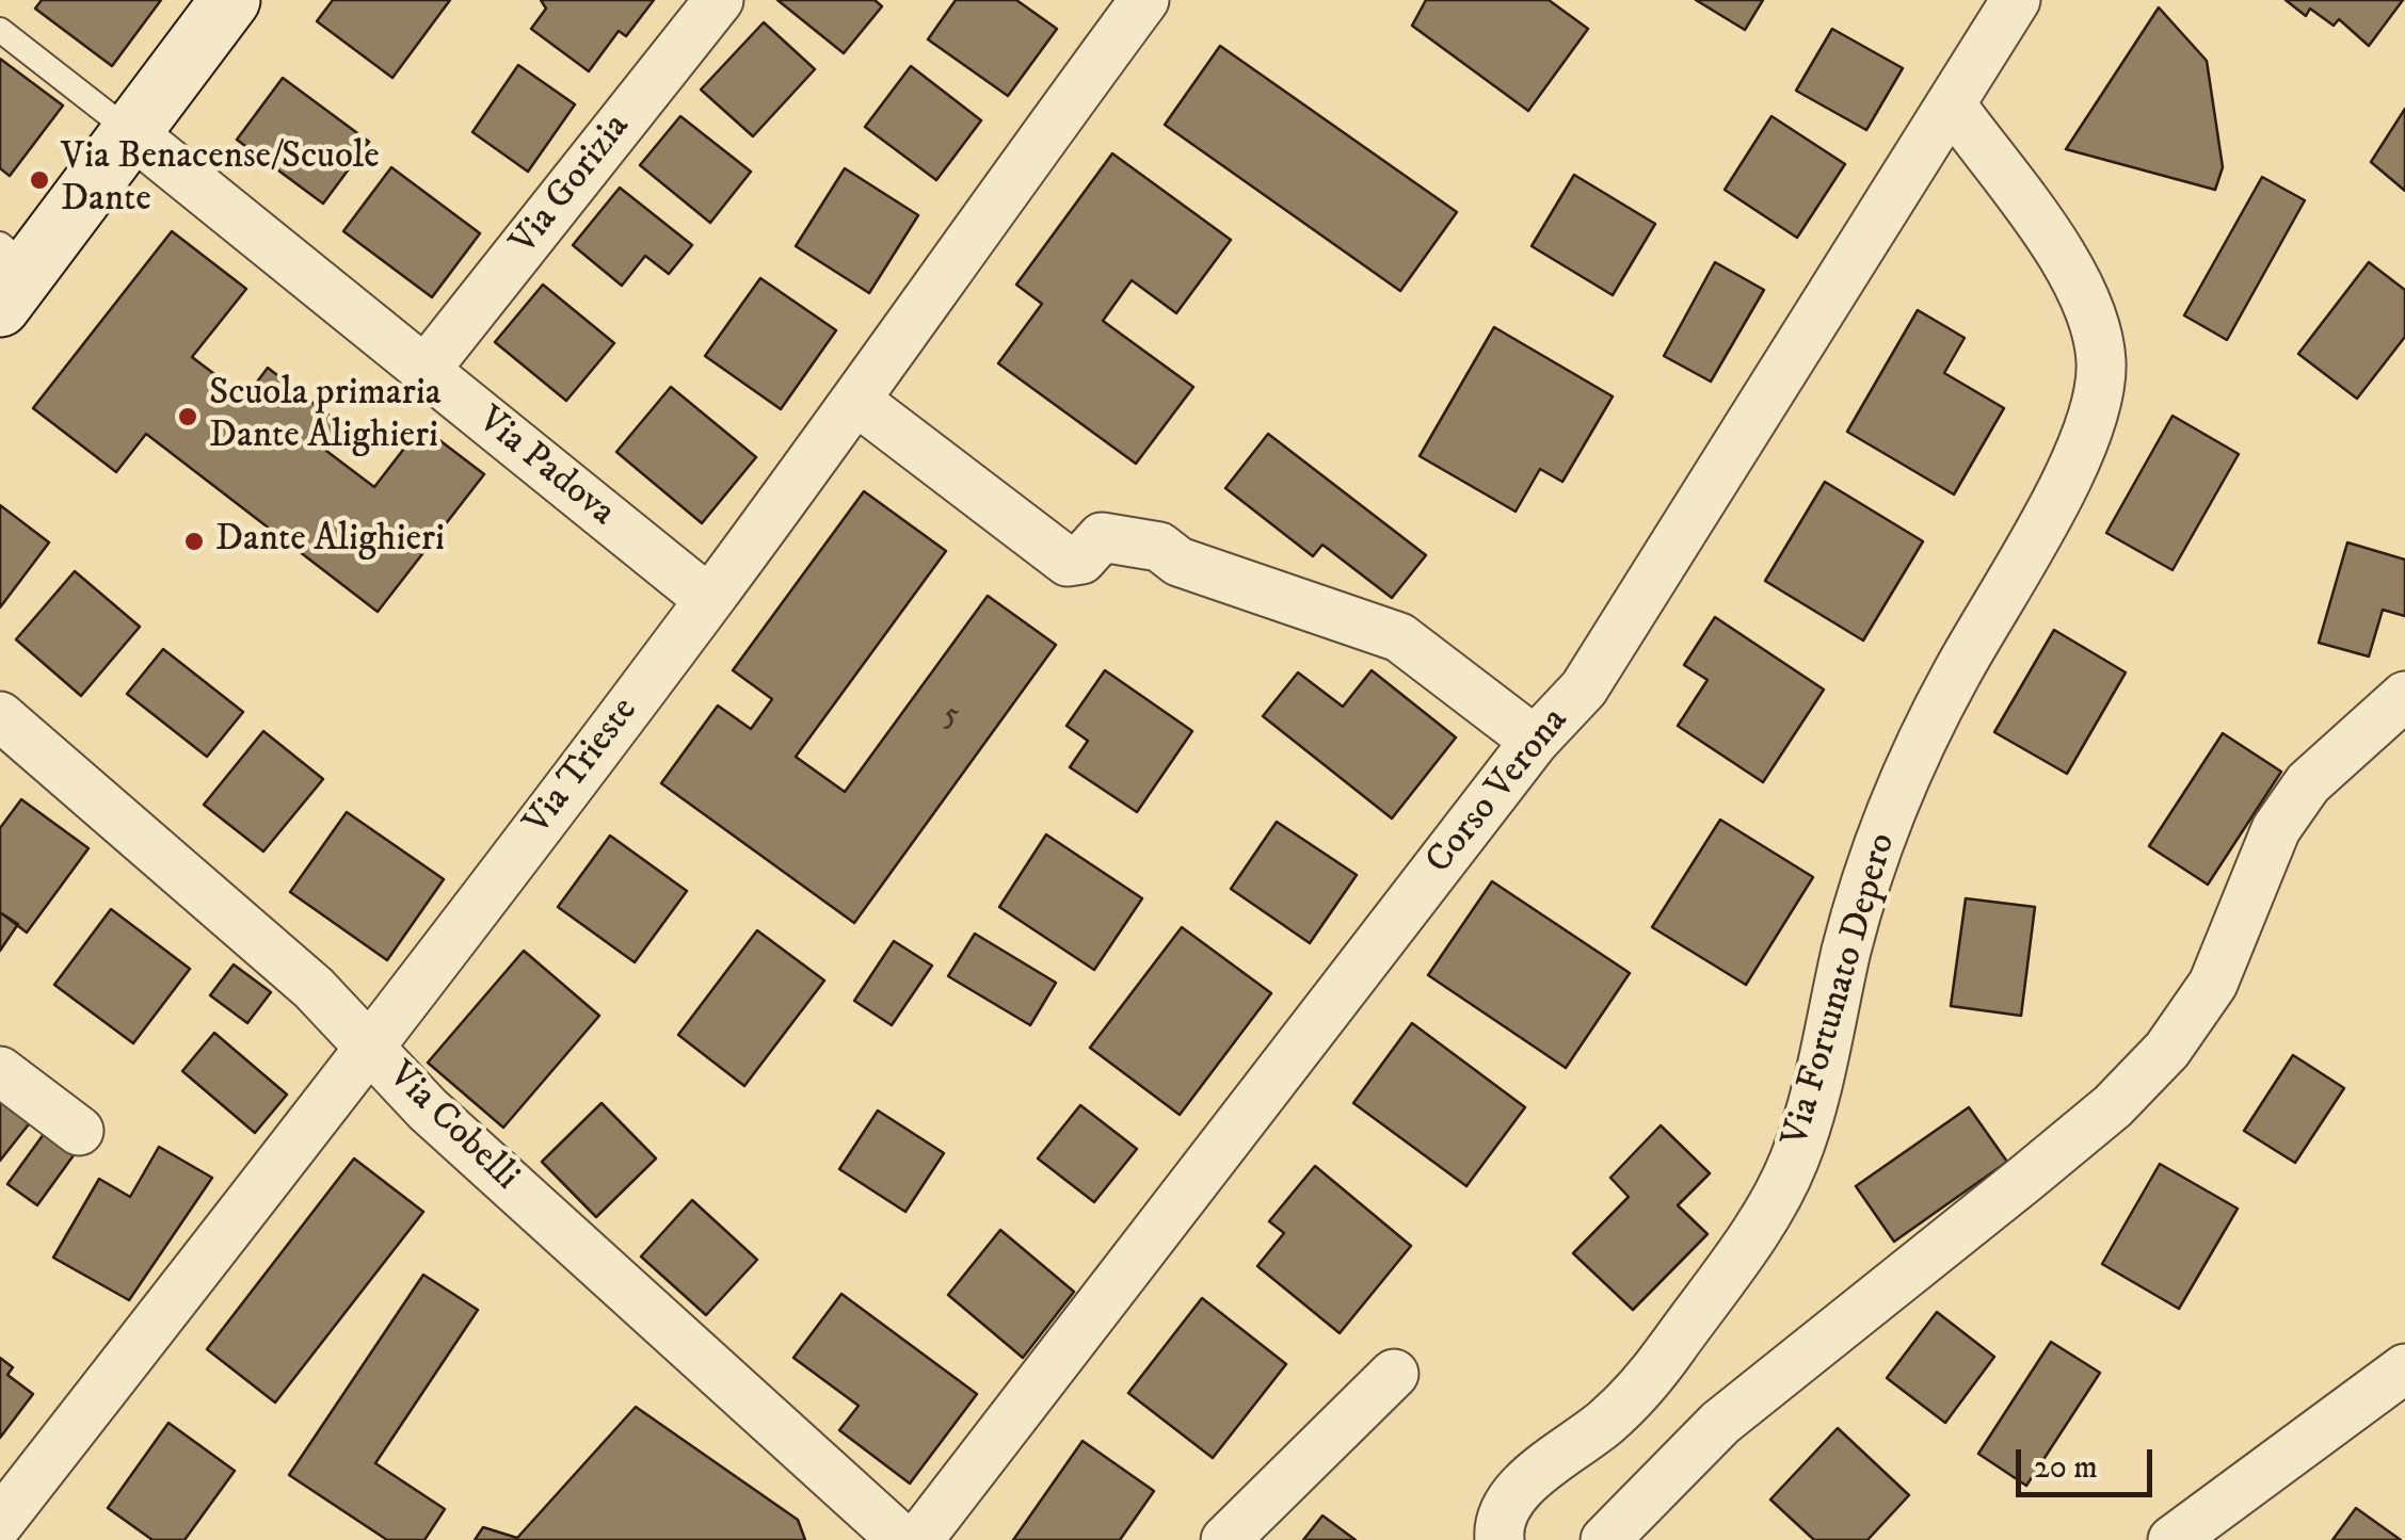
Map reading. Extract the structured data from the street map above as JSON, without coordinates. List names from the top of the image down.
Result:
{
  "streets": {
    "street": [
      "Via Gorizia",
      "Via Padova",
      "Via Trieste",
      "Corso Verona",
      "Via Fortunato Depero",
      "Via Cobelli"
    ]
  },
  "crossings": [
    ["Via Gorizia", "Via Padova"],
    ["Via Padova", "Via Trieste"],
    ["Via Trieste", "Via Cobelli"],
    ["Corso Verona", "Via Fortunato Depero"]
  ],
  "places": ["Via Benacense/Scuole Dante", "Scuola primaria Dante Alighieri", "Dante Alighieri"],
  "house_numbers": ["5"],
  "scale_bar": "20 m"
}
